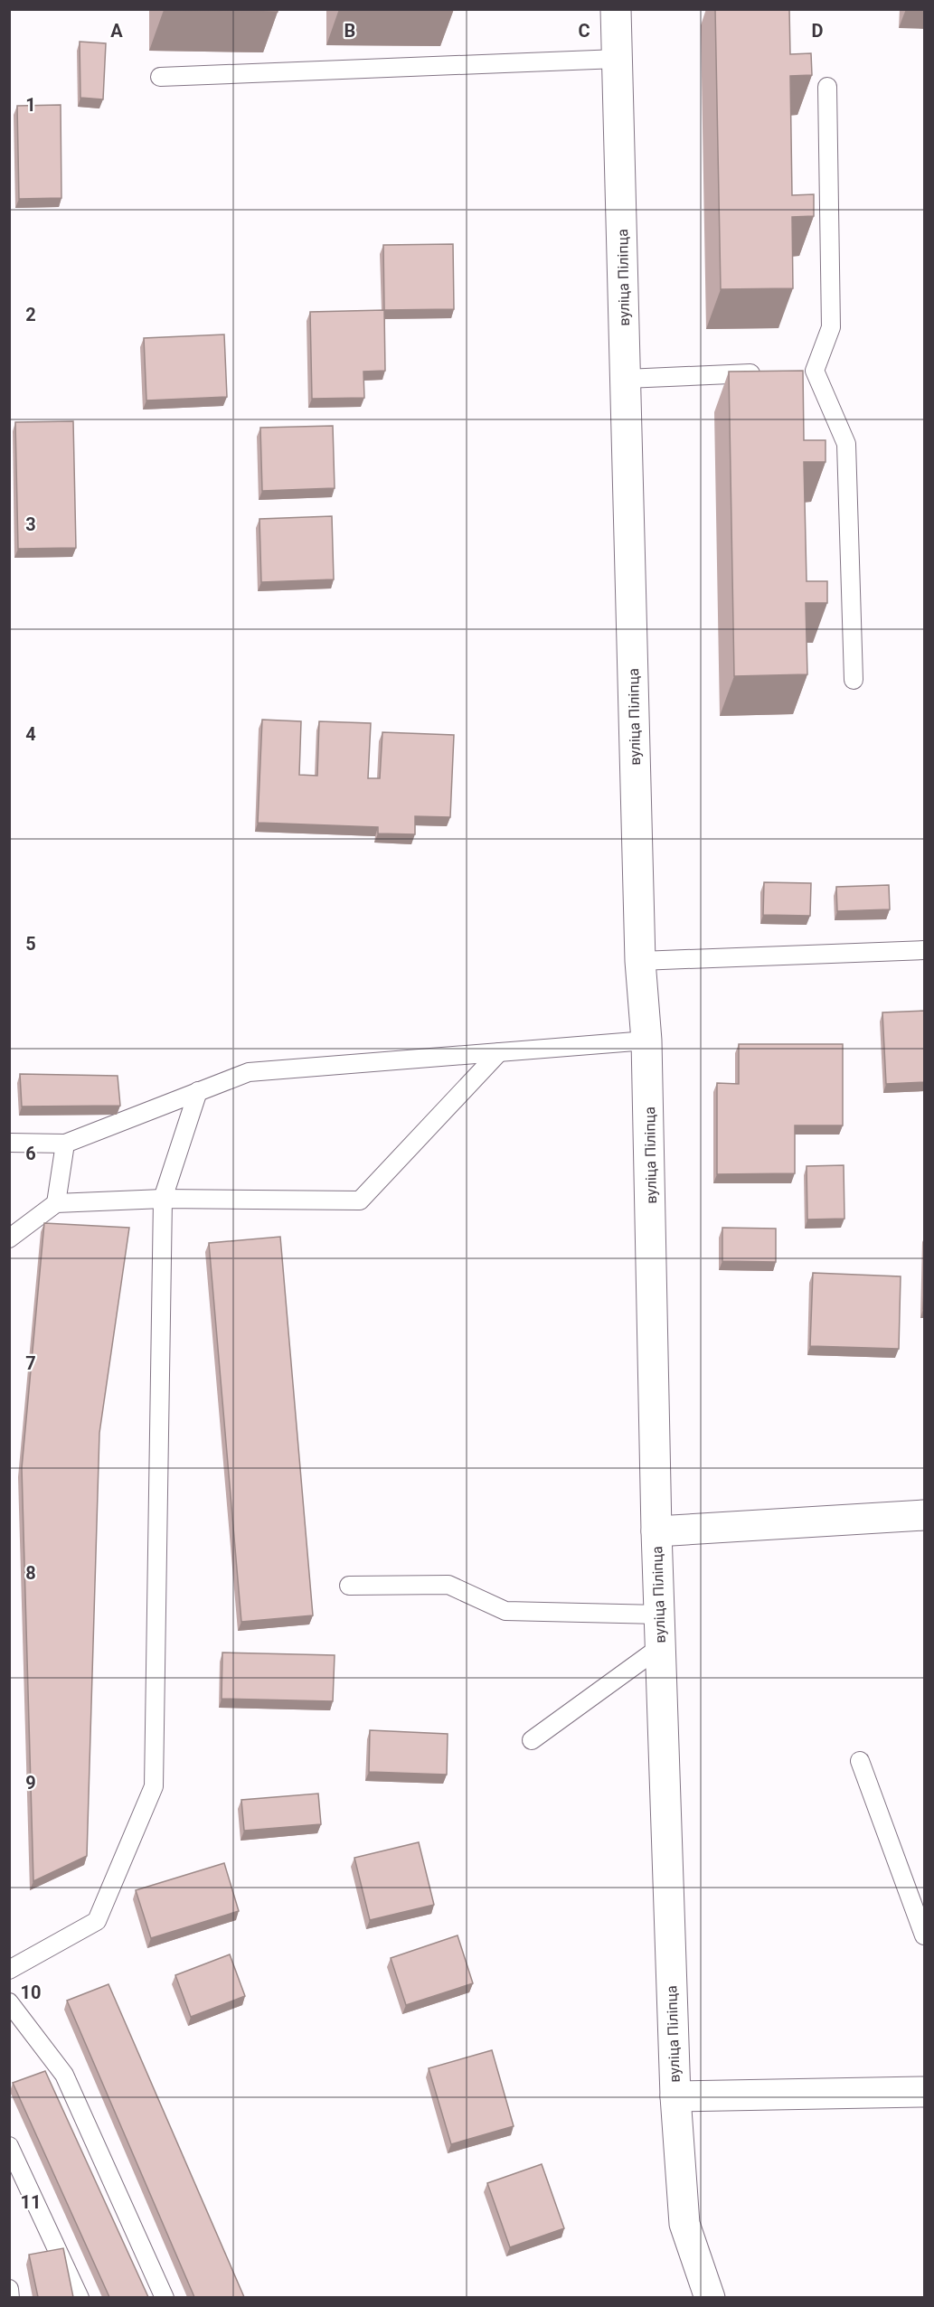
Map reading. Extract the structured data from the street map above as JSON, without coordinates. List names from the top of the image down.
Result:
{
  "streets": {
    "street": ["вуліца Піліпца"]
  },
  "grid": {
    "columns": [
      "A",
      "B",
      "C",
      "D"
    ],
    "rows": [
      "1",
      "2",
      "3",
      "4",
      "5",
      "6",
      "7",
      "8",
      "9",
      "10",
      "11"
    ]
  }
}
